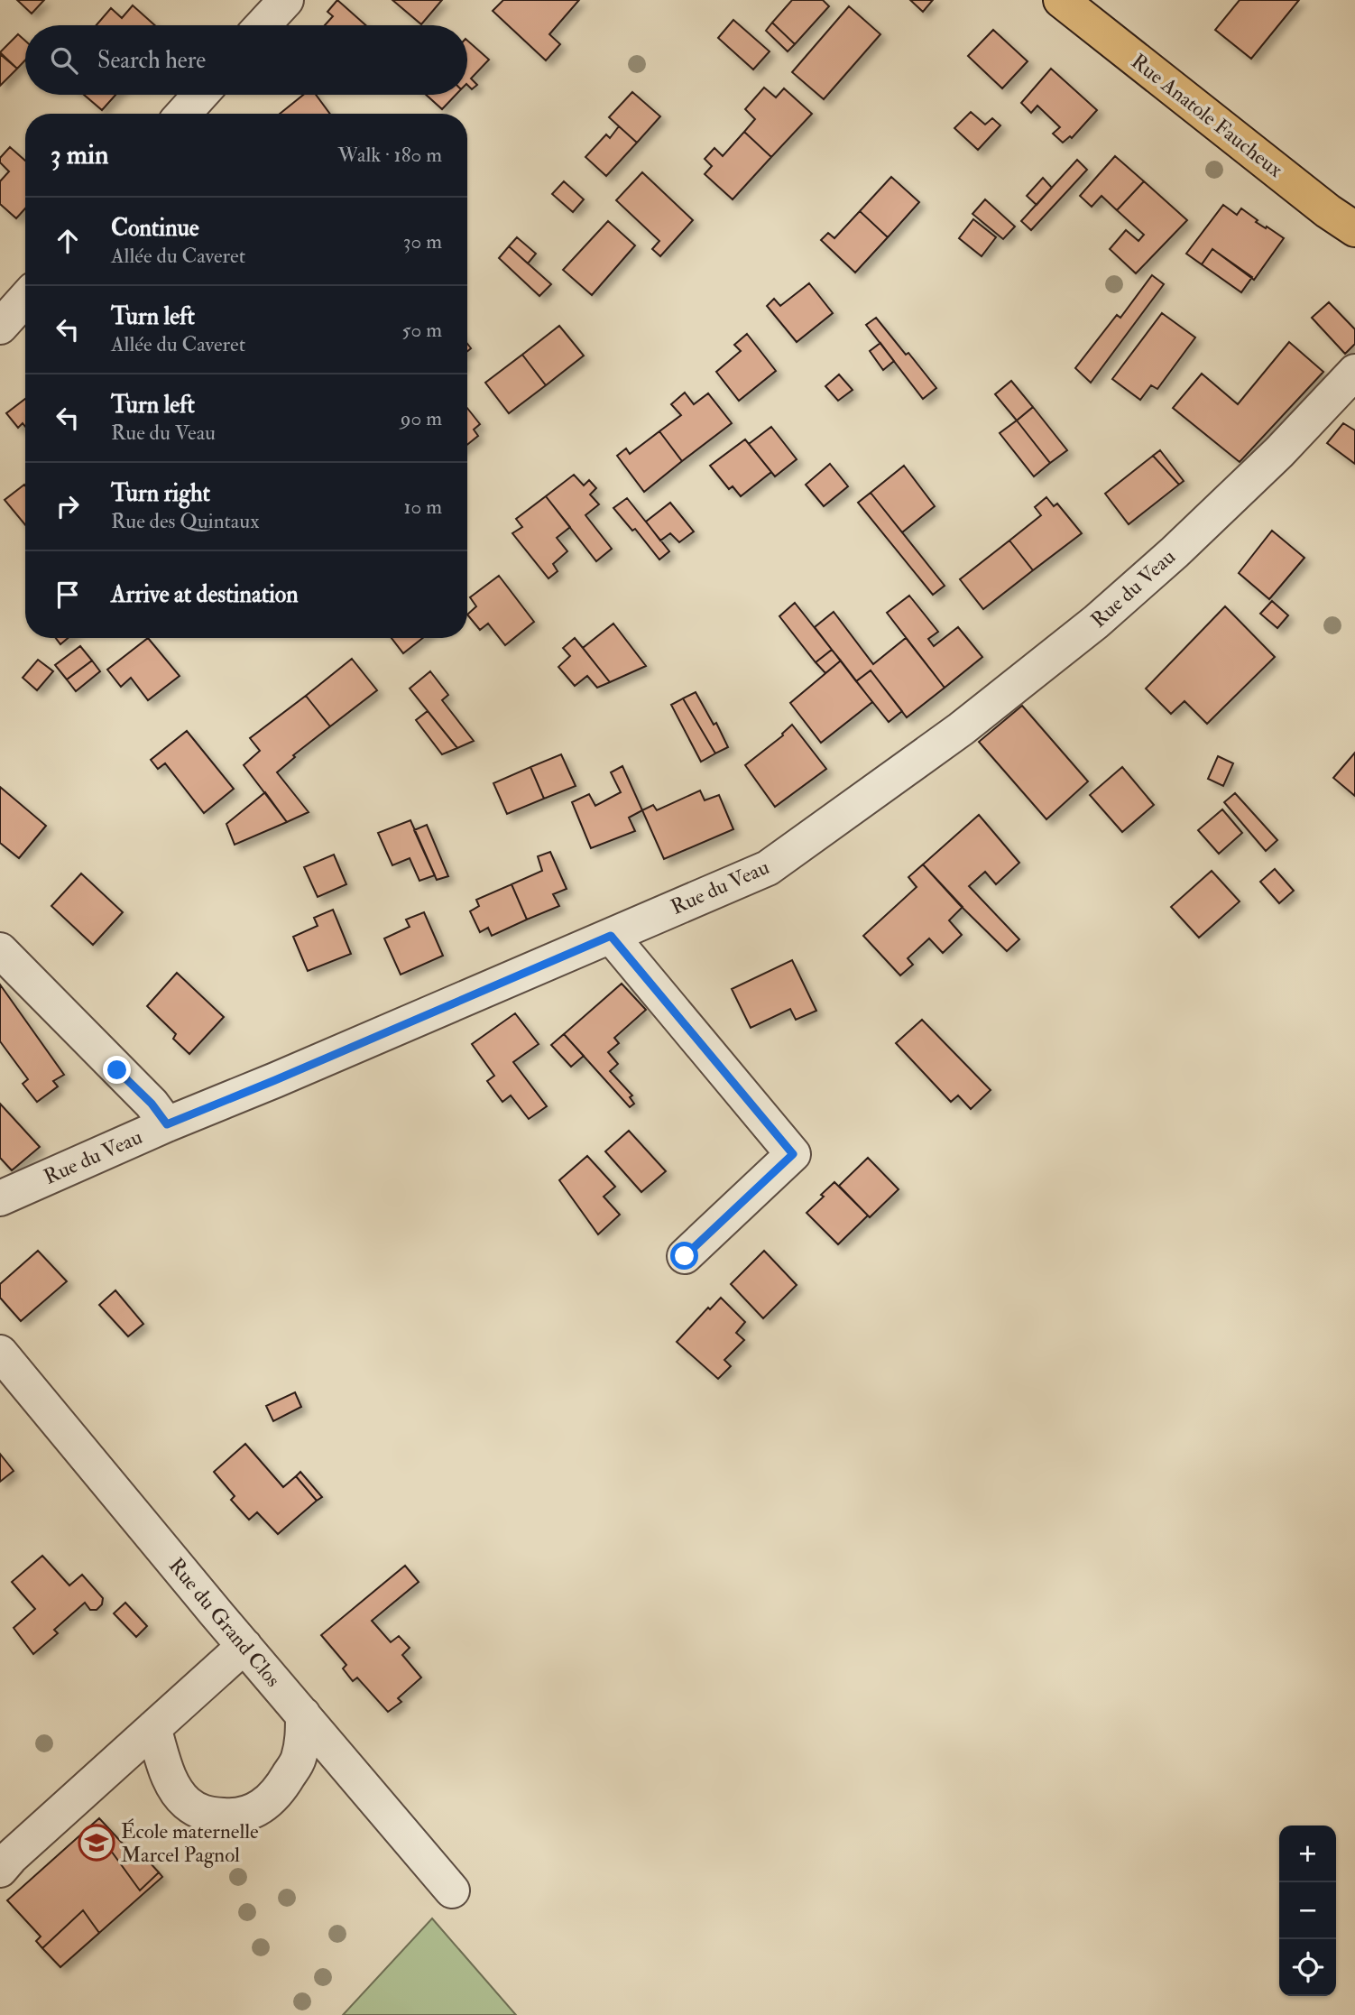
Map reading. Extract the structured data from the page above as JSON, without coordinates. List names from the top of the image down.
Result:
{
  "streets": {
    "main road": ["Rue Anatole Faucheux"],
    "street": ["Rue du Veau", "Rue du Grand Clos"]
  },
  "places": {
    "school or university": ["École maternelle Marcel Pagnol"]
  },
  "page": {
    "search": "Search here",
    "heading": ["3 min", "Walk · 180 m"],
    "list": [
      ["Continue", "Allée du Caveret", "30 m"],
      ["Turn left", "Allée du Caveret", "50 m"],
      ["Turn left", "Rue du Veau", "90 m"],
      ["Turn right", "Rue des Quintaux", "10 m"],
      "Arrive at destination"
    ],
    "map_buttons": ["+", "−"]
  }
}
